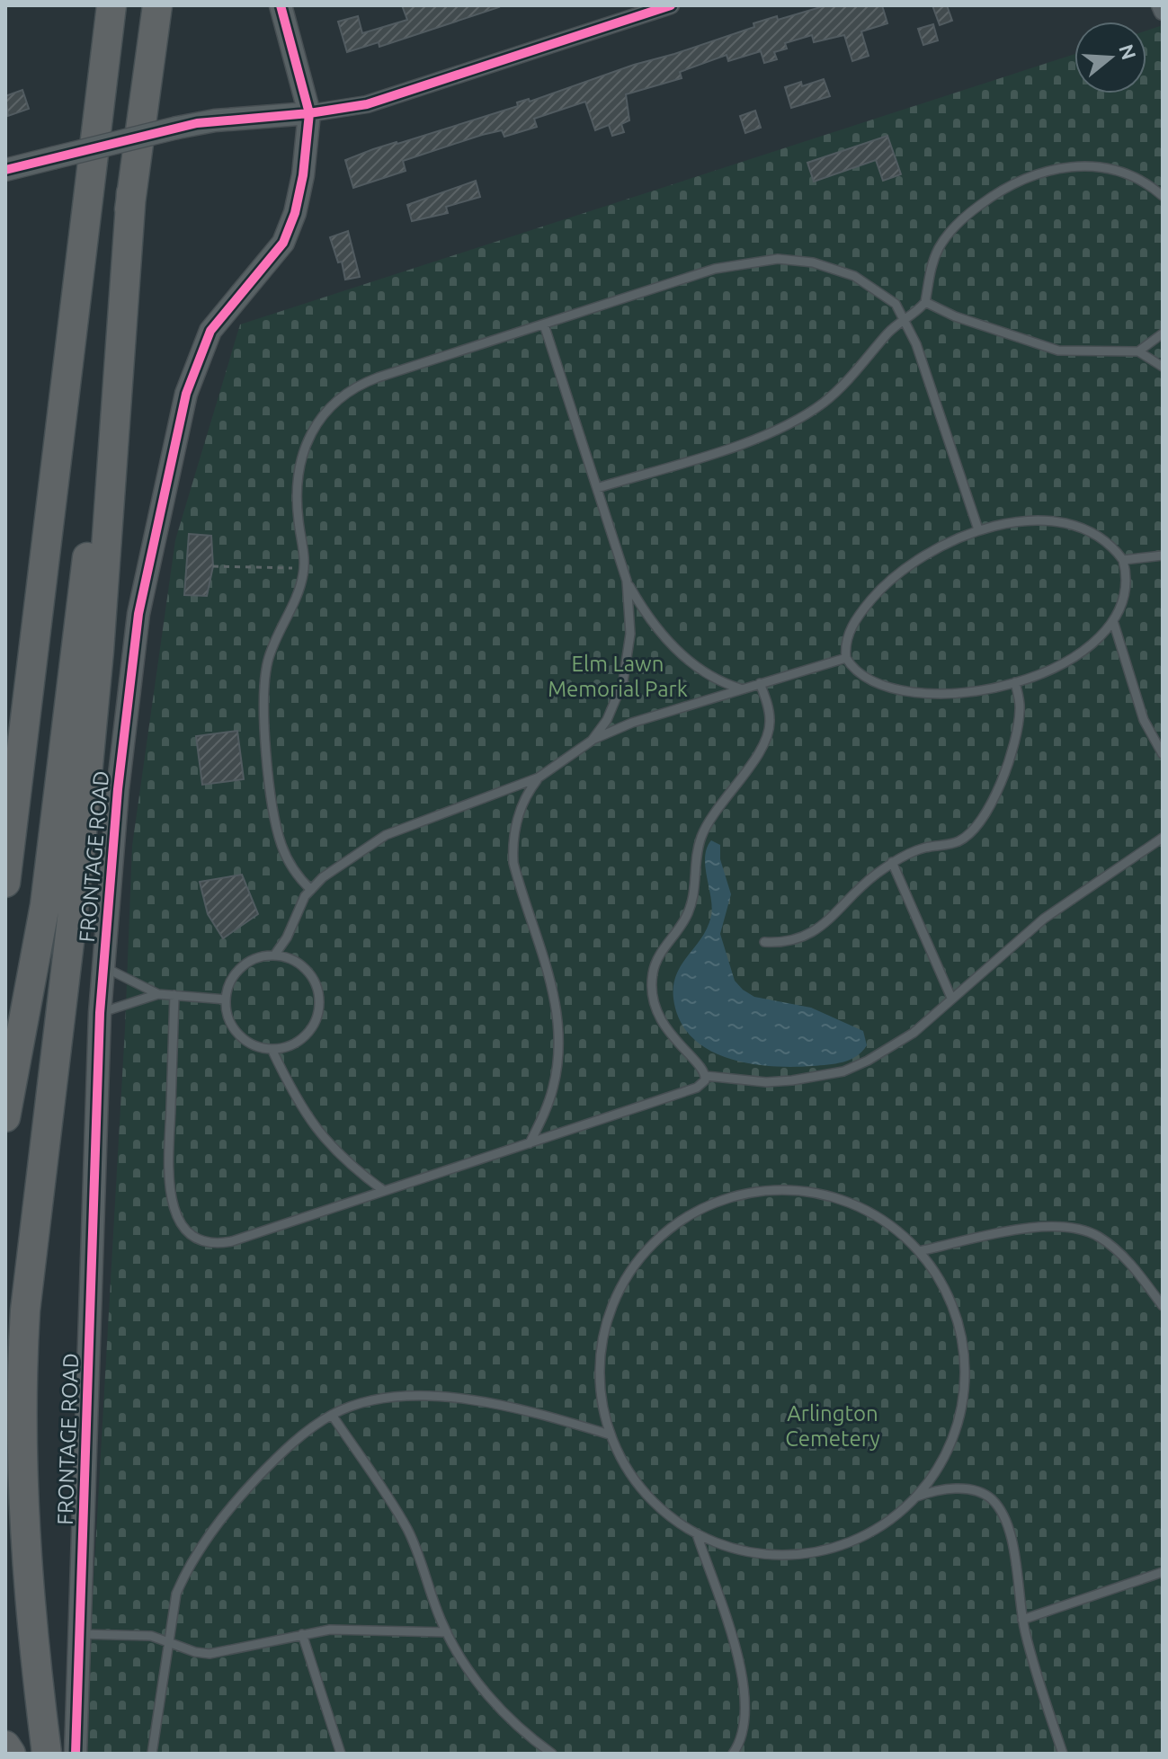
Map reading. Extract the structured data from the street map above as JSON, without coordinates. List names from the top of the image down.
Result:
{
  "streets": {
    "street": ["FRONTAGE ROAD"]
  },
  "parks": ["Elm Lawn Memorial Park", "Arlington Cemetery"],
  "north": "right"
}
